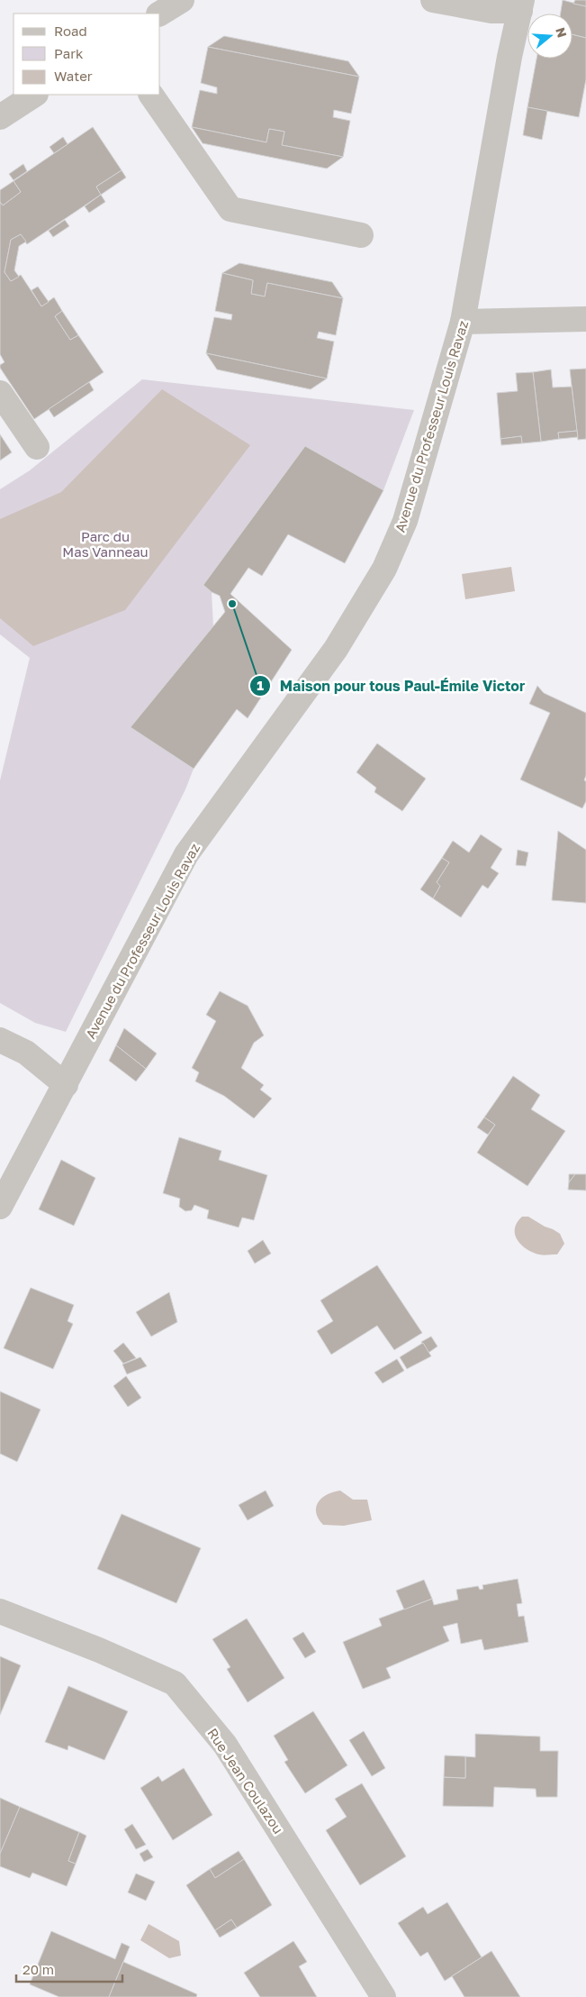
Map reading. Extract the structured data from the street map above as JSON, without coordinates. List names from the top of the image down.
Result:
{
  "streets": {
    "street": ["Avenue du Professeur Louis Ravaz", "Rue Jean Coulazou"]
  },
  "parks": ["Parc du Mas Vanneau"],
  "places": ["Maison pour tous Paul-Émile Victor"],
  "legend": ["Road", "Park", "Water"],
  "scale_bar": "20 m",
  "north": "right"
}
